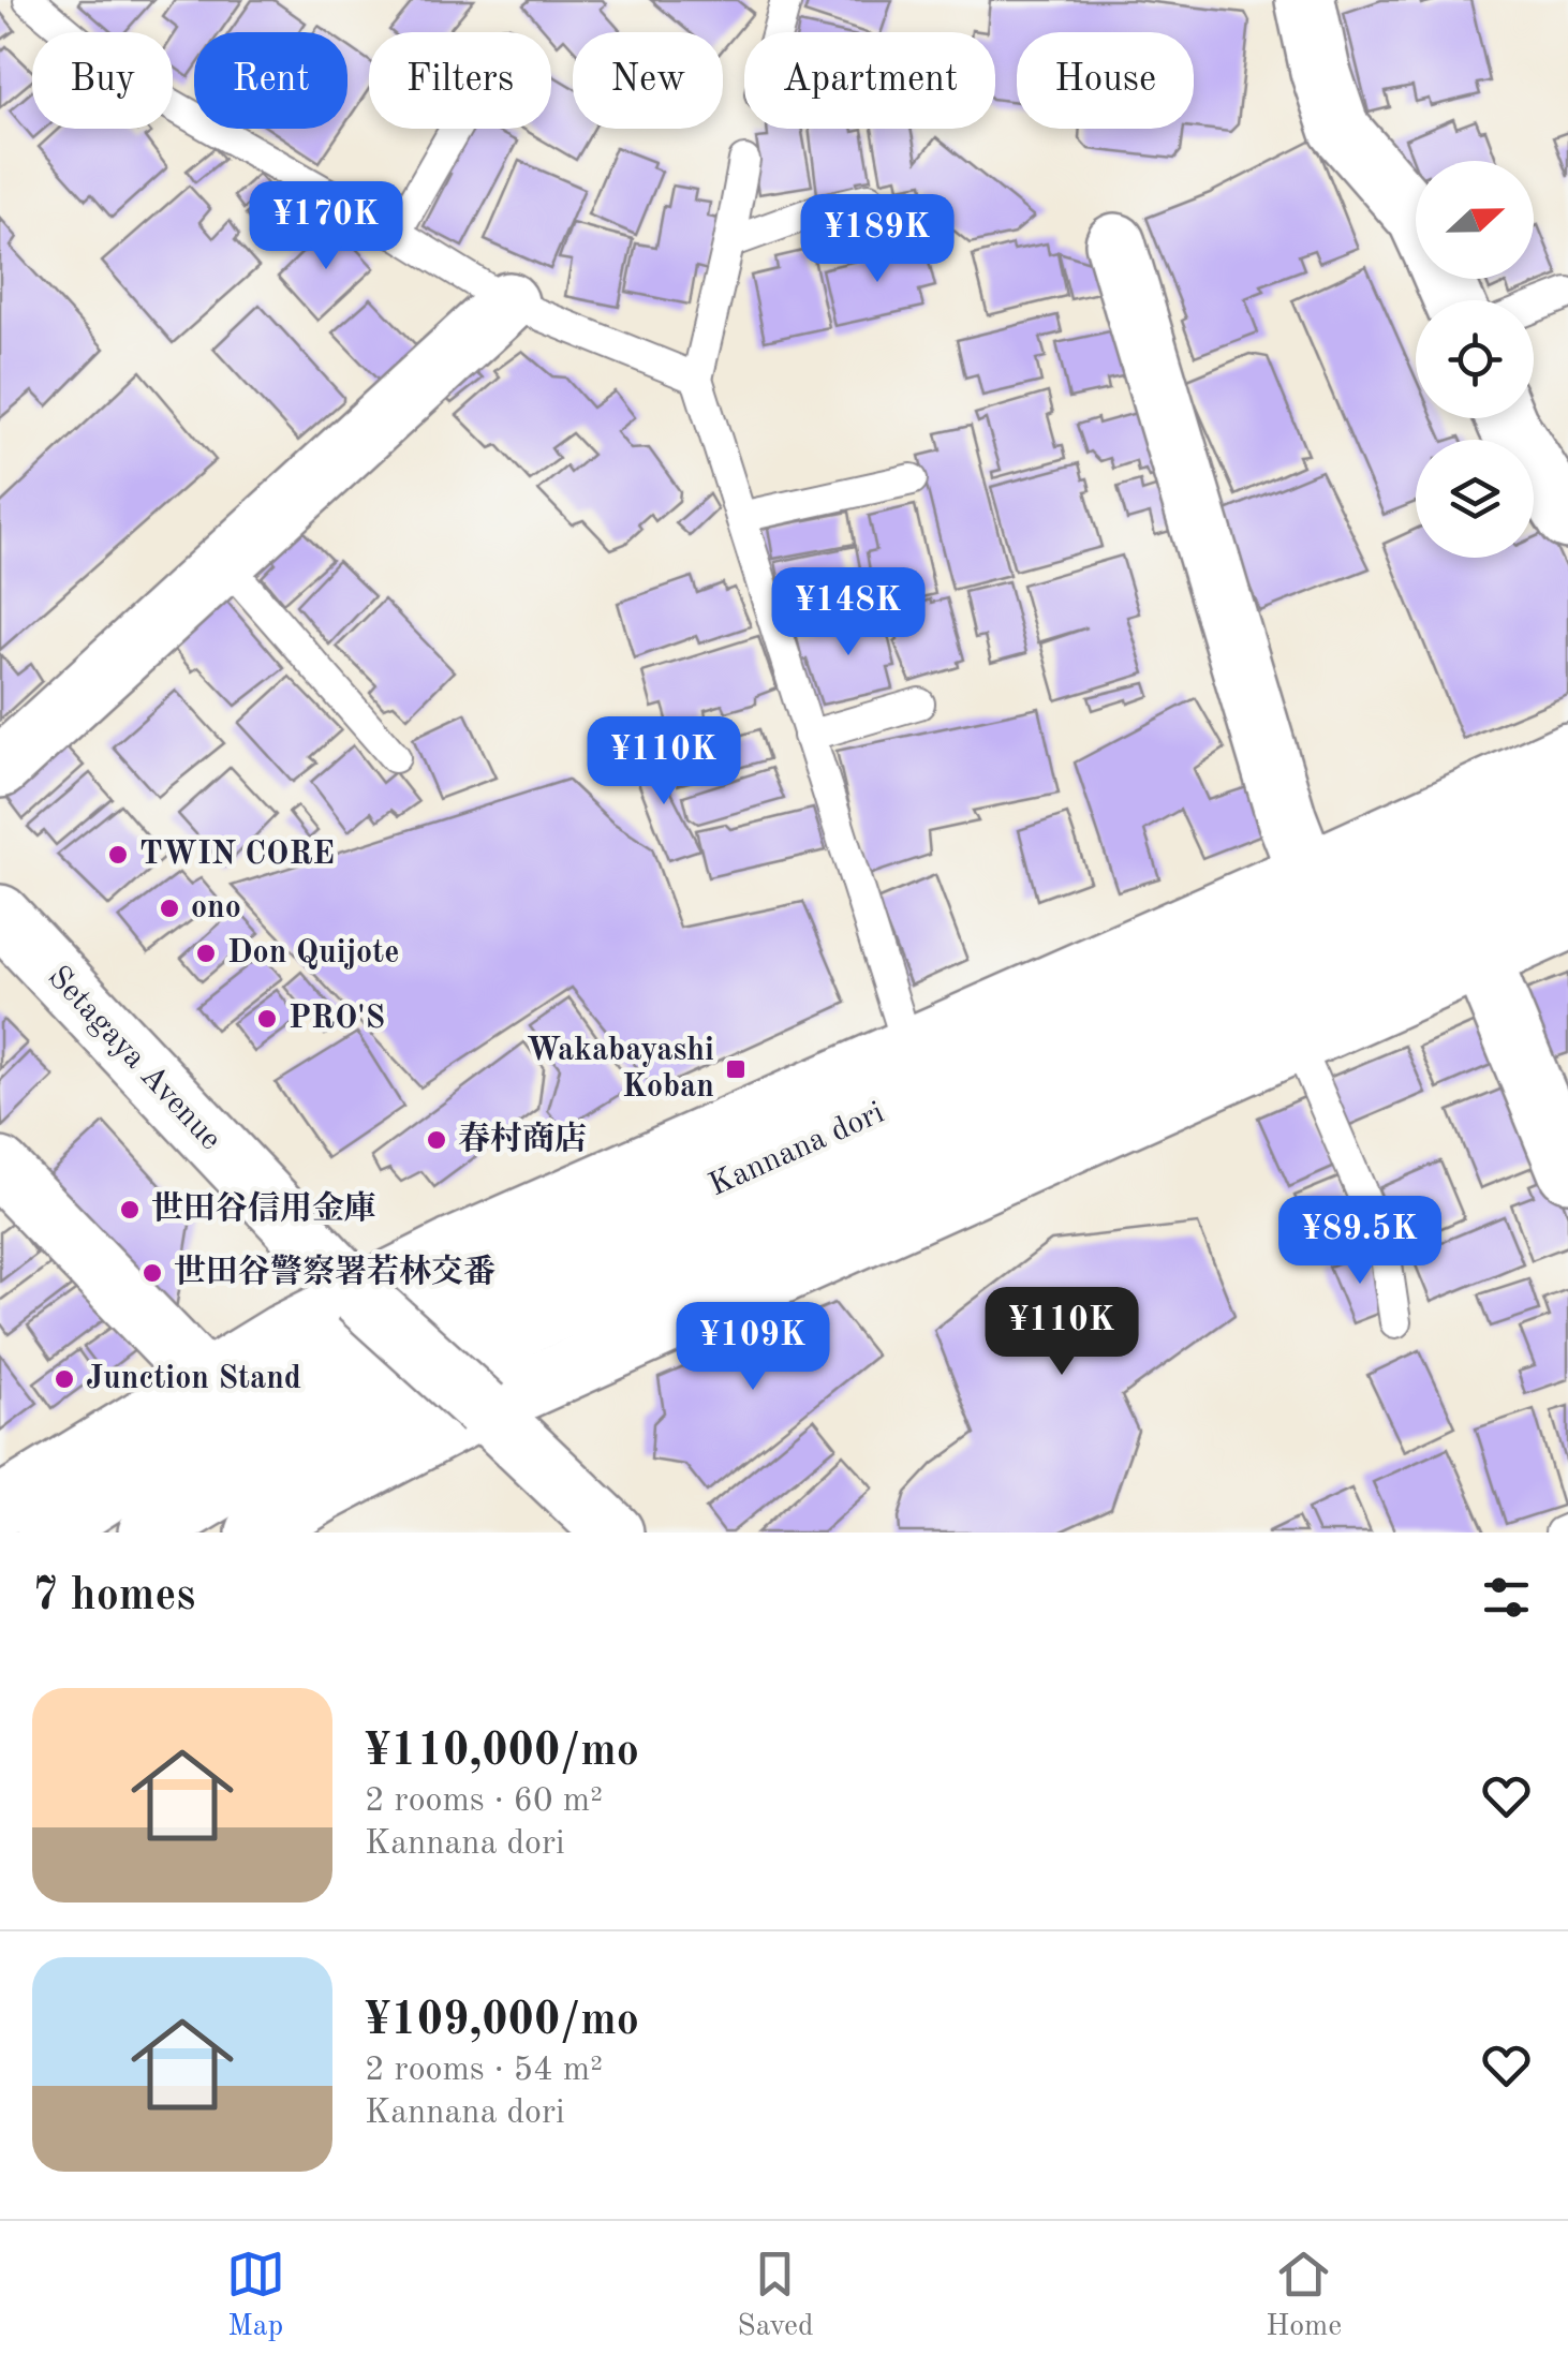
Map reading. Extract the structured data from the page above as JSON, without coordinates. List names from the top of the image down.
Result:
{
  "streets": {
    "main road": ["Setagaya Avenue", "Kannana dori"]
  },
  "places": {
    "other": [
      "TWIN CORE",
      "ono",
      "Don Quijote",
      "PRO'S",
      "春村商店",
      "世田谷信用金庫",
      "世田谷警察署若林交番",
      "Junction Stand"
    ],
    "transit": ["Wakabayashi Koban"]
  },
  "north": "right",
  "page": {
    "chip": [
      "Buy",
      "Rent",
      "Filters",
      "New",
      "Apartment",
      "House"
    ],
    "price": [
      "¥170K",
      "¥189K",
      "¥148K",
      "¥110K",
      "¥89.5K",
      "¥110K",
      "¥109K"
    ],
    "heading": "7 homes",
    "list": [
      {
        "name": "¥110,000/mo",
        "note": "2 rooms · 60 m² · Kannana dori"
      },
      {
        "name": "¥109,000/mo",
        "note": "2 rooms · 54 m² · Kannana dori"
      }
    ],
    "tabs": ["Map", "Saved", "Home"]
  }
}
